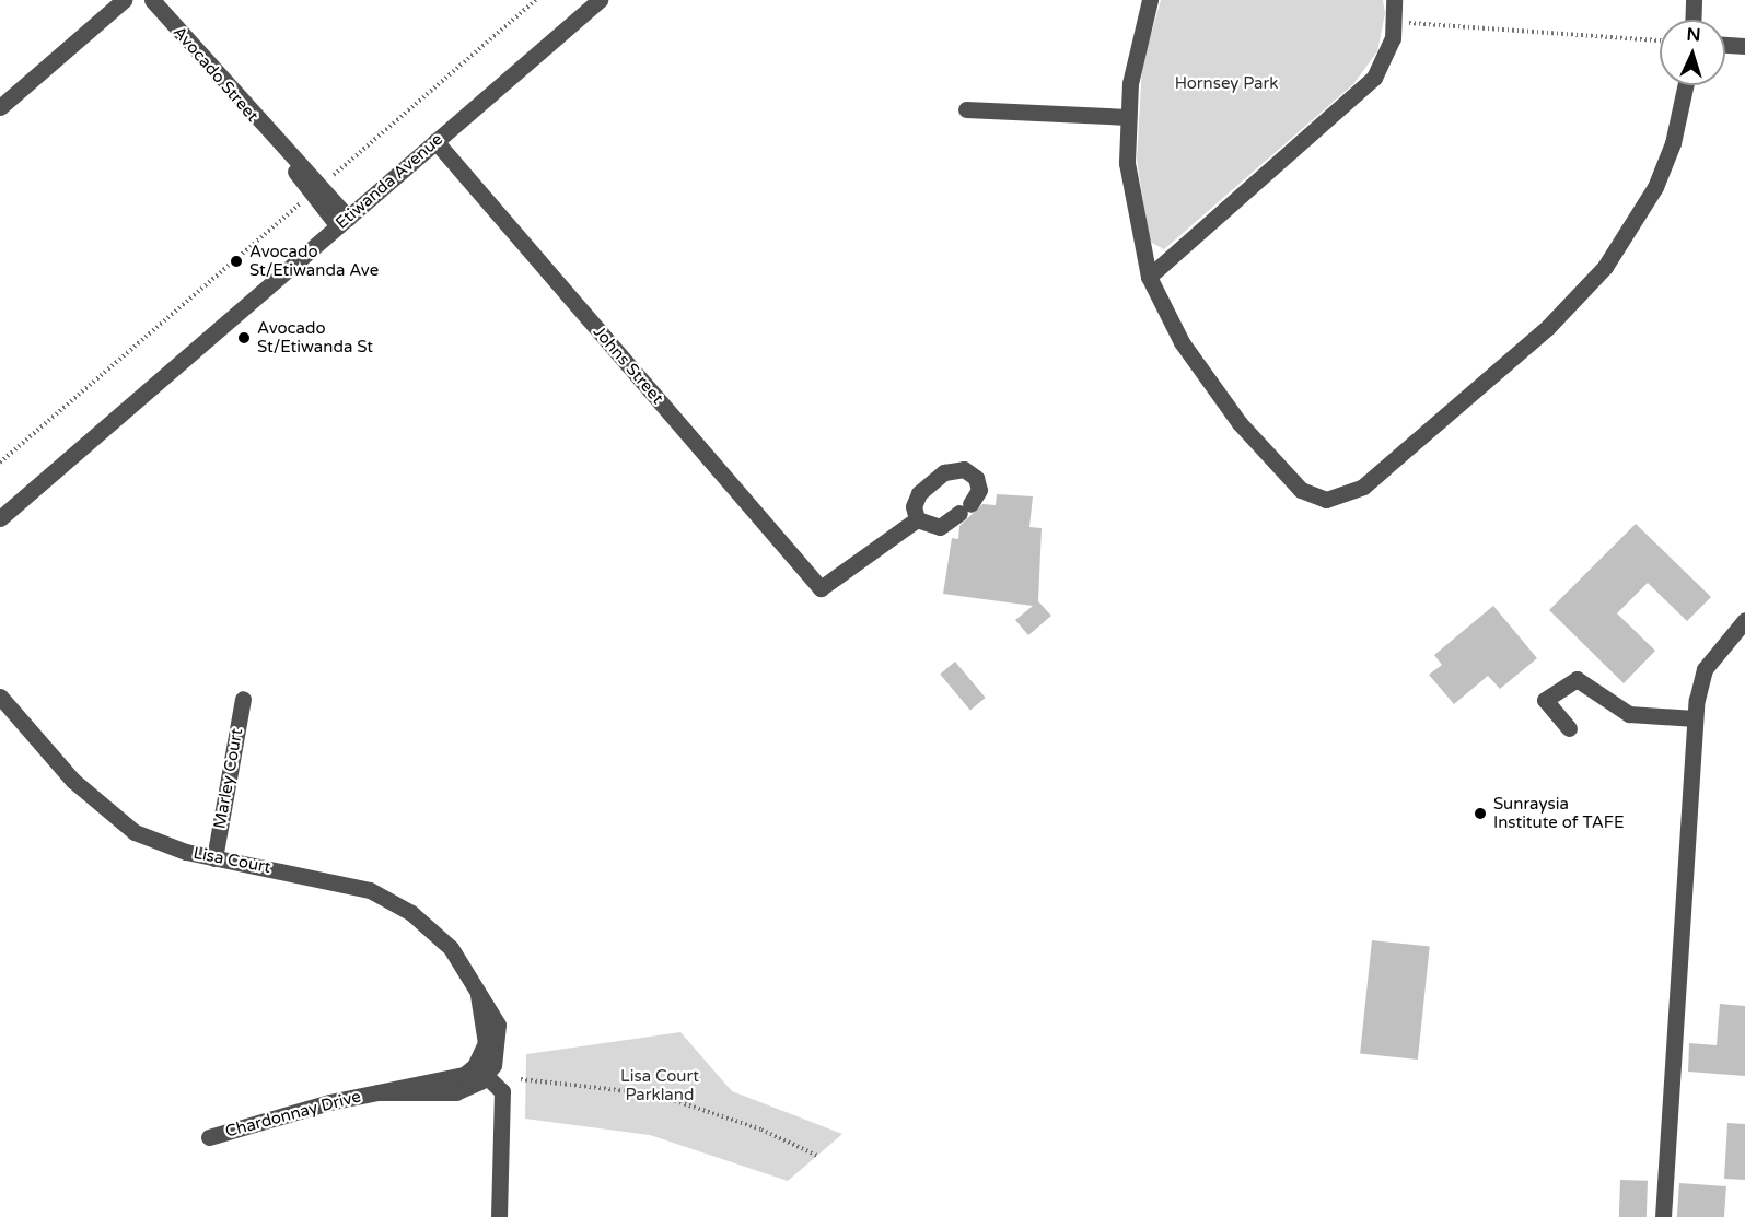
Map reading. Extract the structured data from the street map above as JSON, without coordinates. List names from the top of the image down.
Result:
{
  "streets": {
    "street": [
      "Avocado Street",
      "Etiwanda Avenue",
      "Johns Street",
      "Marley Court",
      "Lisa Court",
      "Chardonnay Drive"
    ]
  },
  "crossings": [
    ["Avocado Street", "Etiwanda Avenue"],
    ["Etiwanda Avenue", "Johns Street"],
    ["Marley Court", "Lisa Court"],
    ["Lisa Court", "Chardonnay Drive"]
  ],
  "parks": ["Hornsey Park", "Lisa Court Parkland"],
  "places": ["Avocado St/Etiwanda Ave", "Avocado St/Etiwanda St", "Sunraysia Institute of TAFE"],
  "north": "top"
}
